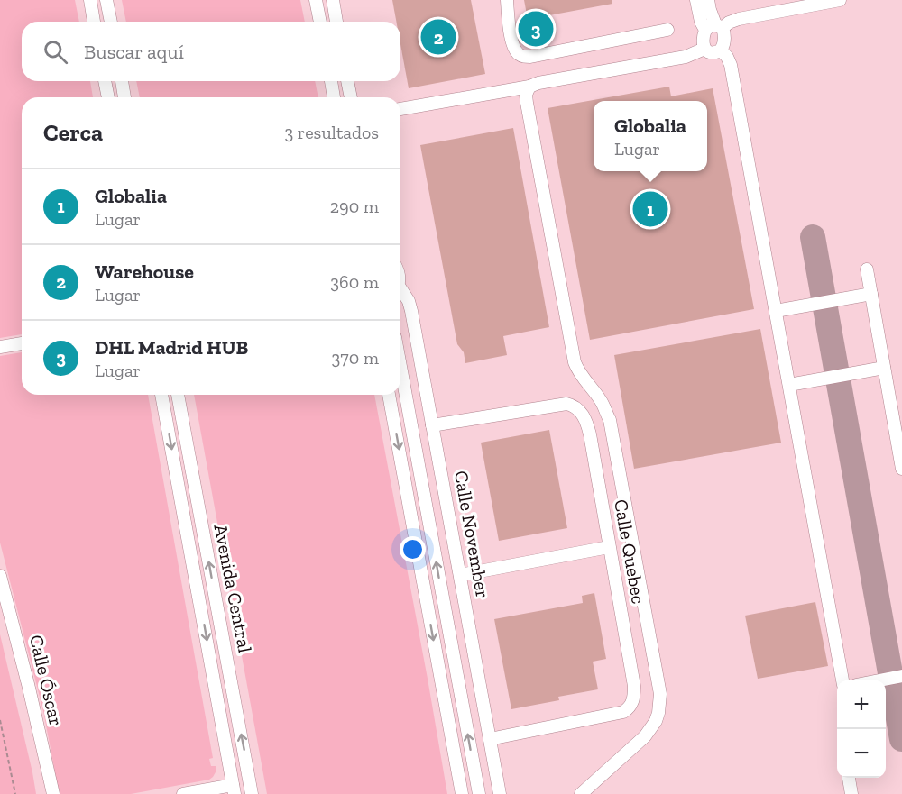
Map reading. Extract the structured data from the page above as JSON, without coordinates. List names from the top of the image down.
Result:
{
  "streets": {
    "street": [
      "Calle November",
      "Calle Quebec",
      "Avenida Central",
      "Calle Óscar"
    ]
  },
  "crossings": [
    ["Calle November", "Calle Quebec"]
  ],
  "page": {
    "pins": ["3", "2", "1"],
    "search": "Buscar aquí",
    "heading": ["Cerca", "3 resultados"],
    "popup": ["Globalia", "Lugar"],
    "list": [
      {
        "mark": "1",
        "name": "Globalia",
        "note": "Lugar",
        "value": "290 m"
      },
      {
        "mark": "2",
        "name": "Warehouse",
        "note": "Lugar",
        "value": "360 m"
      },
      {
        "mark": "3",
        "name": "DHL Madrid HUB",
        "note": "Lugar",
        "value": "370 m"
      }
    ],
    "map_buttons": ["+", "−"]
  }
}
